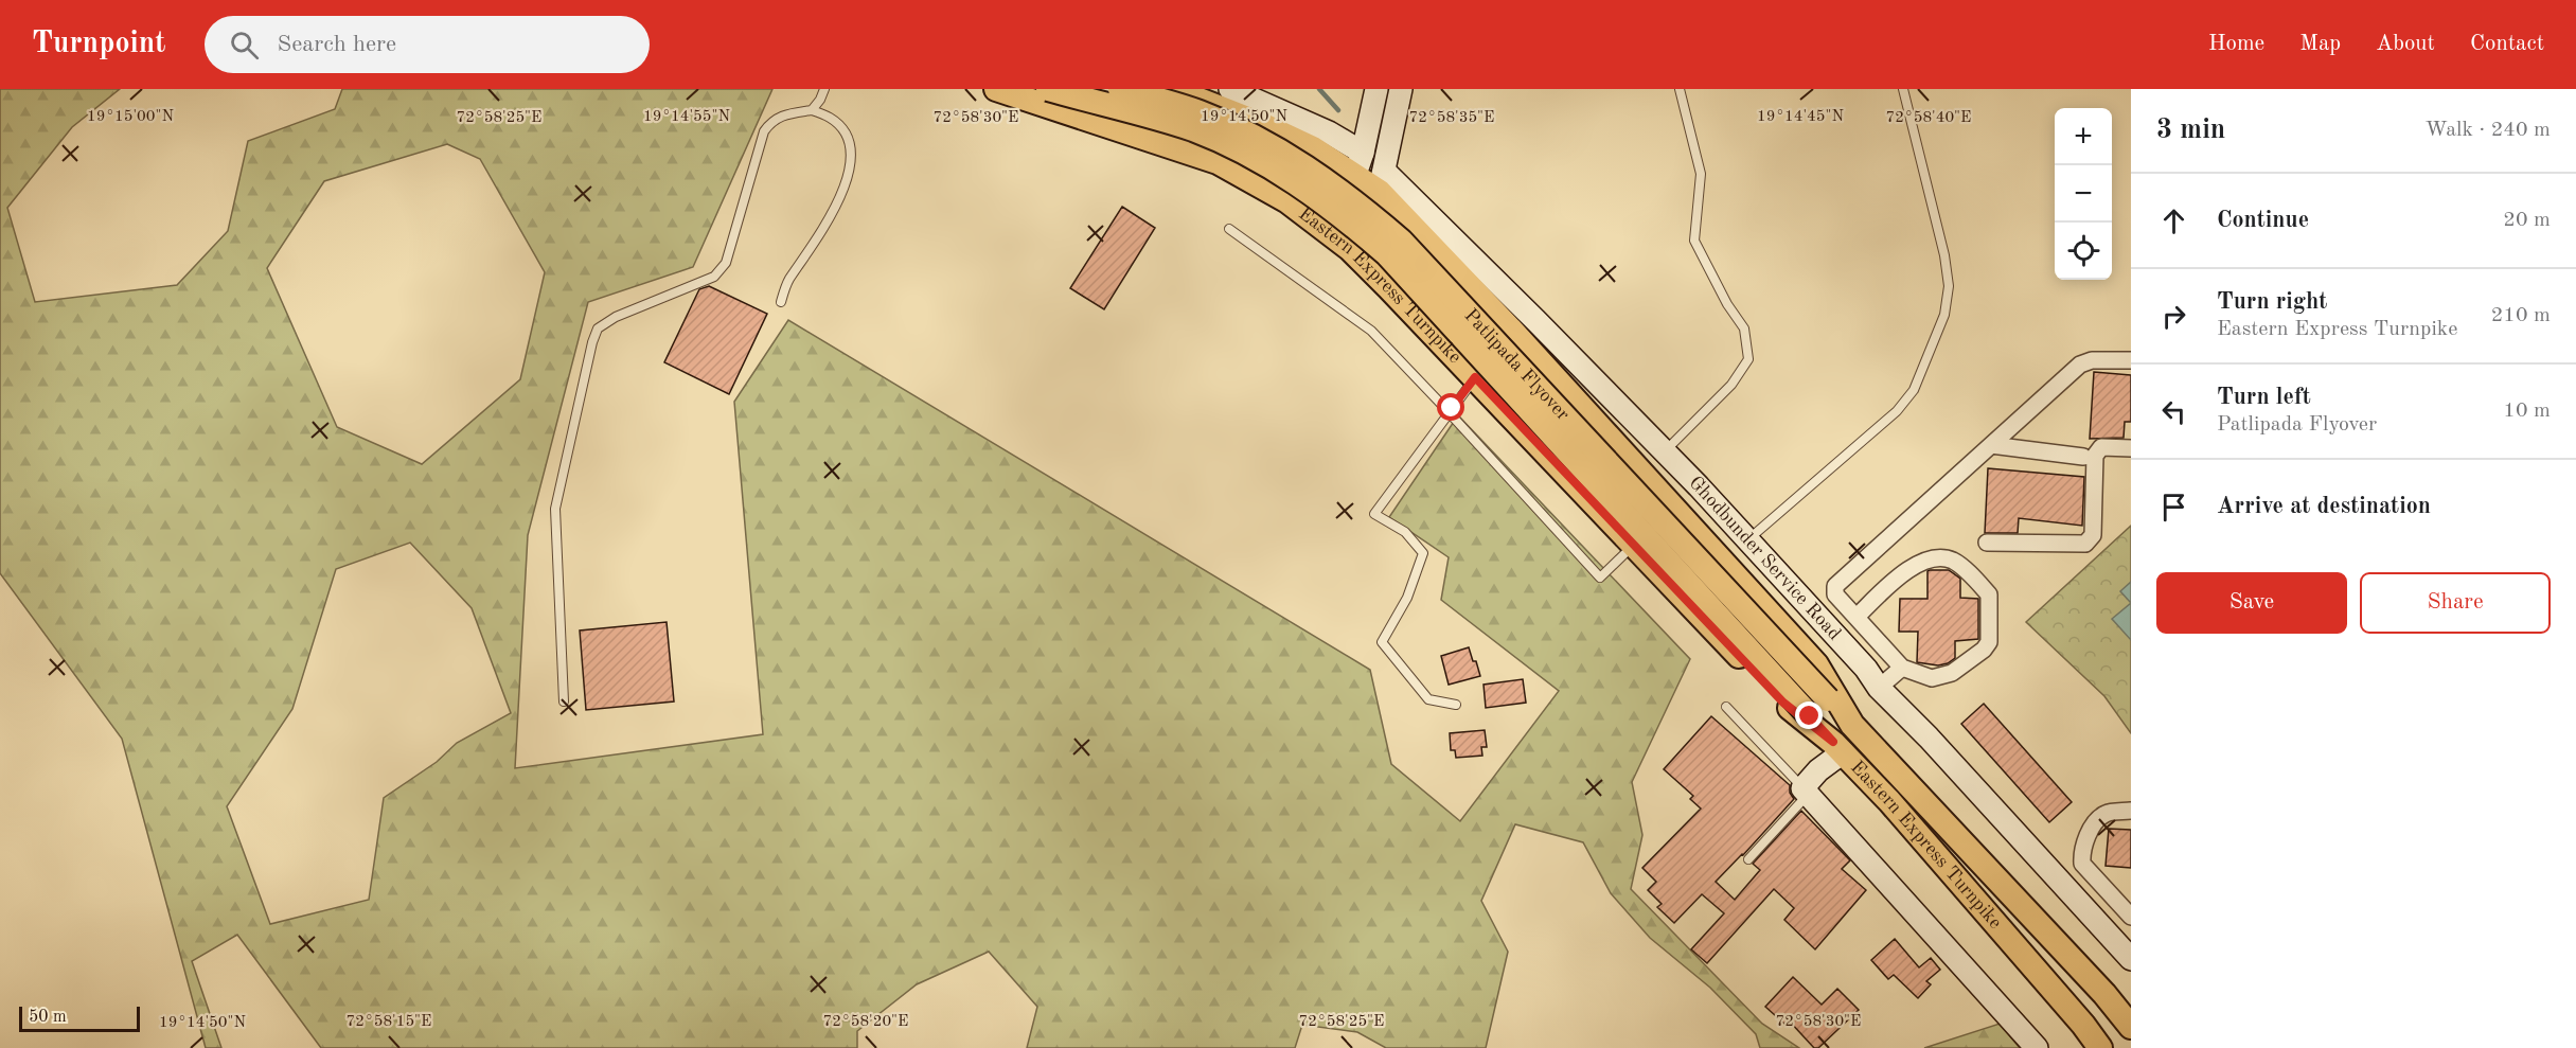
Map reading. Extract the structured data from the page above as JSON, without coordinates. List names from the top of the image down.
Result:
{
  "streets": {
    "main road": ["Eastern Express Turnpike", "Patlipada Flyover"],
    "street": ["Ghodbunder Service Road"]
  },
  "crossings": [
    ["Eastern Express Turnpike", "Patlipada Flyover"],
    ["Eastern Express Turnpike", "Ghodbunder Service Road"]
  ],
  "scale_bar": "50 m",
  "page": {
    "header": "Turnpoint",
    "search": "Search here",
    "nav": [
      "Home",
      "Map",
      "About",
      "Contact"
    ],
    "heading": ["3 min", "Walk · 240 m"],
    "map_buttons": ["+", "−"],
    "list": [
      ["Continue", "20 m"],
      ["Turn right", "Eastern Express Turnpike", "210 m"],
      ["Turn left", "Patlipada Flyover", "10 m"],
      "Arrive at destination"
    ],
    "buttons": ["Save", "Share"],
    "scale": "50 m"
  },
  "coordinates": [
    "19°14'55\"N",
    "19°14'45\"N",
    "19°15'00\"N",
    "19°14'50\"N",
    "72°58'25\"E",
    "72°58'35\"E",
    "72°58'40\"E",
    "72°58'30\"E",
    "72°58'15\"E",
    "72°58'20\"E"
  ]
}
